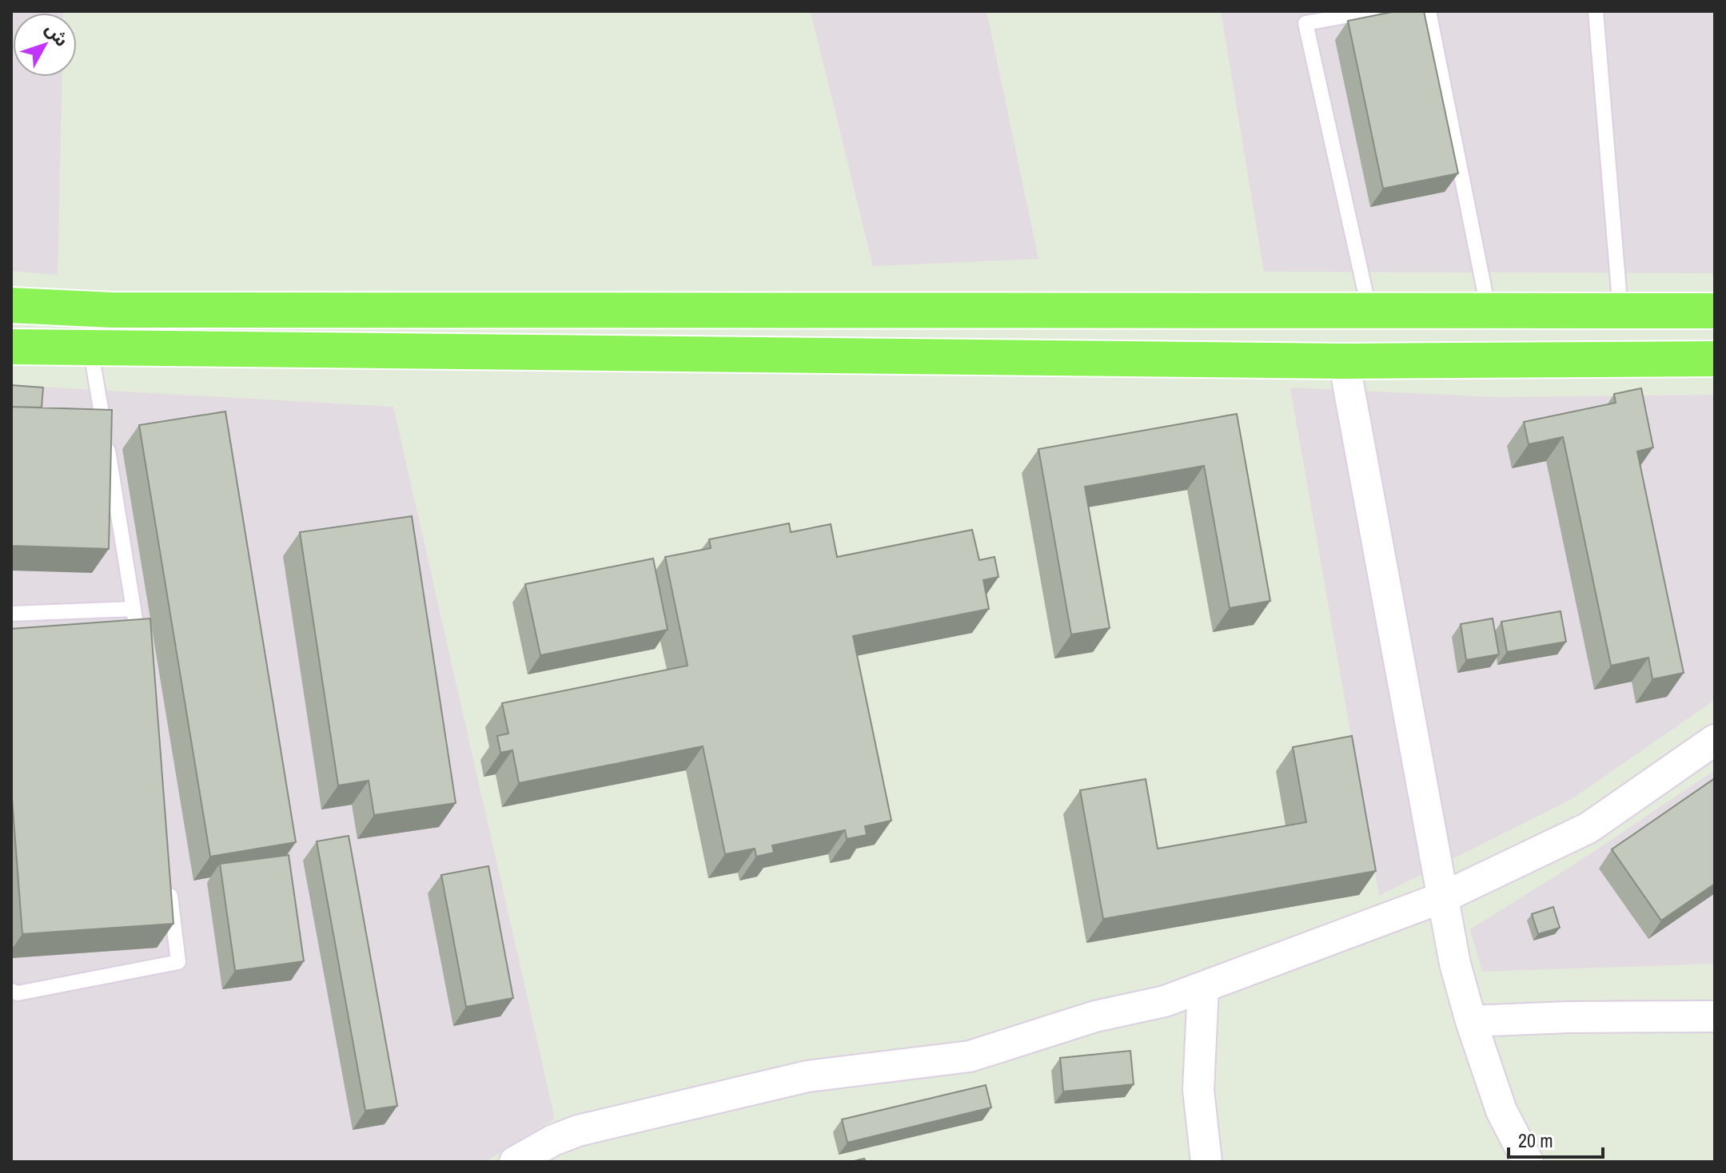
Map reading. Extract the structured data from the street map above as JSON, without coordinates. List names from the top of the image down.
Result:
{
  "scale_bar": "20 m",
  "north": "top right"
}
